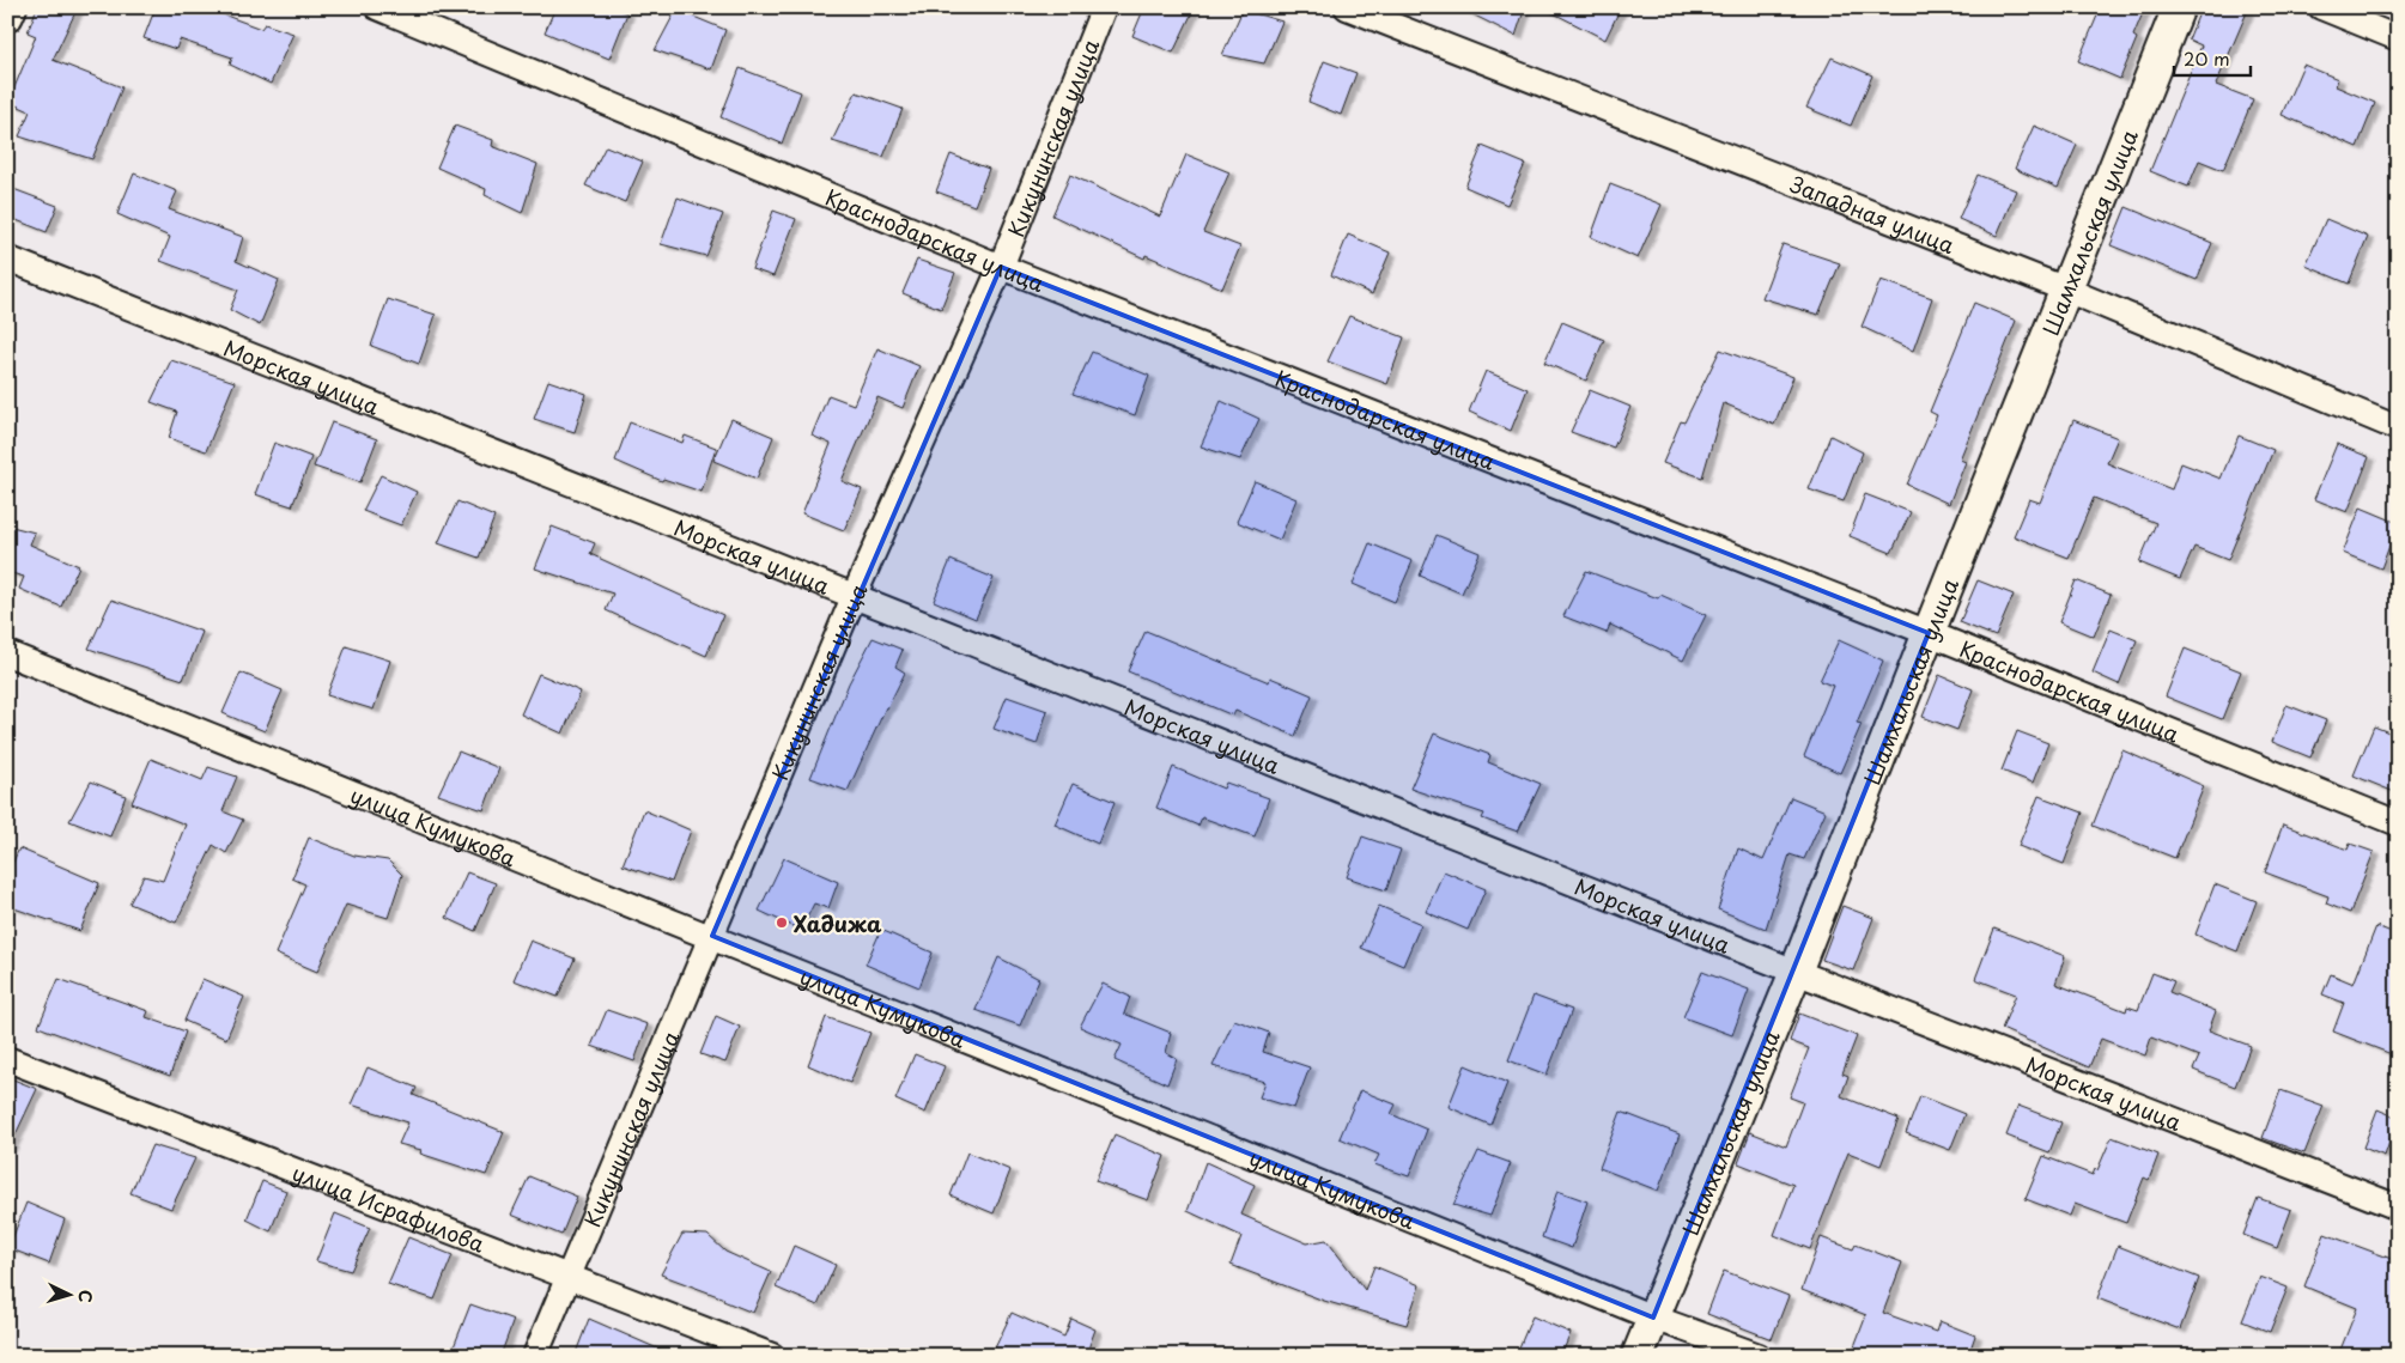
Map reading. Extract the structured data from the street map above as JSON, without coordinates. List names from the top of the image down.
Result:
{
  "streets": {
    "street": [
      "Кикунинская улица",
      "Западная улица",
      "Шамхальская улица",
      "Краснодарская улица",
      "Морская улица",
      "улица Кумукова",
      "улица Исрафилова"
    ]
  },
  "crossings": [
    ["Кикунинская улица", "Краснодарская улица"],
    ["Кикунинская улица", "Морская улица"],
    ["Кикунинская улица", "улица Кумукова"],
    ["Кикунинская улица", "улица Исрафилова"],
    ["Западная улица", "Шамхальская улица"],
    ["Шамхальская улица", "Краснодарская улица"],
    ["Шамхальская улица", "Морская улица"],
    ["Шамхальская улица", "улица Кумукова"]
  ],
  "places": ["Хадижа"],
  "scale_bar": "20 m",
  "north": "right"
}
